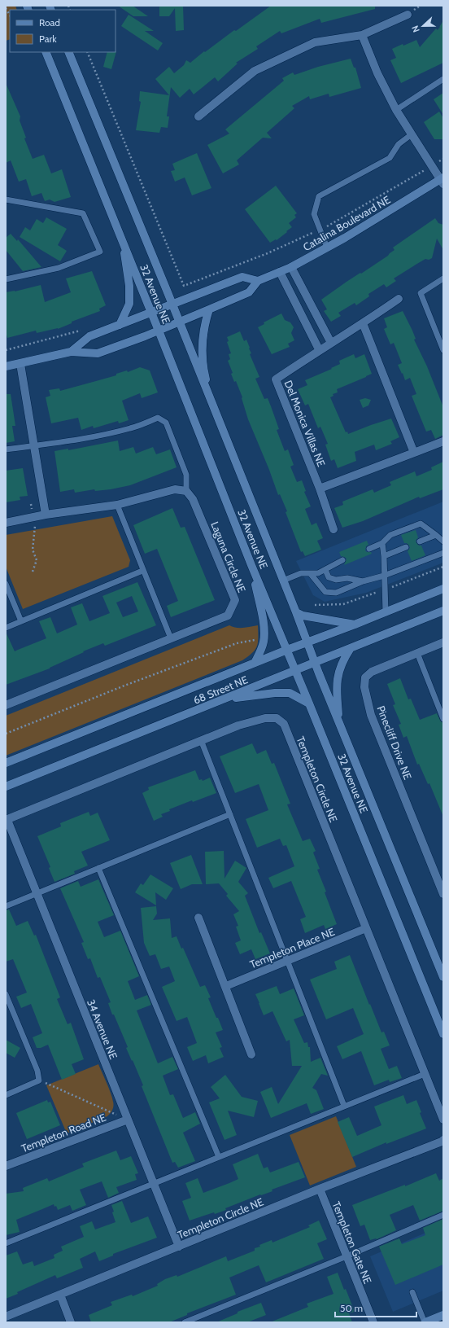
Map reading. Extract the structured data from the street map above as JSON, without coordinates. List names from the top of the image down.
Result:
{
  "streets": {
    "street": [
      "Catalina Boulevard NE",
      "32 Avenue NE",
      "Del Monica Villas NE",
      "Laguna Circle NE",
      "68 Street NE",
      "Pinecliff Drive NE",
      "Templeton Circle NE",
      "Templeton Place NE",
      "34 Avenue NE",
      "Templeton Road NE",
      "Templeton Gate NE"
    ]
  },
  "crossings": [
    ["Catalina Boulevard NE", "32 Avenue NE"],
    ["32 Avenue NE", "68 Street NE"],
    ["Templeton Circle NE", "Templeton Place NE"],
    ["Templeton Circle NE", "34 Avenue NE"],
    ["Templeton Circle NE", "Templeton Gate NE"],
    ["34 Avenue NE", "Templeton Road NE"]
  ],
  "legend": ["Road", "Park"],
  "scale_bar": "50 m",
  "north": "left"
}
